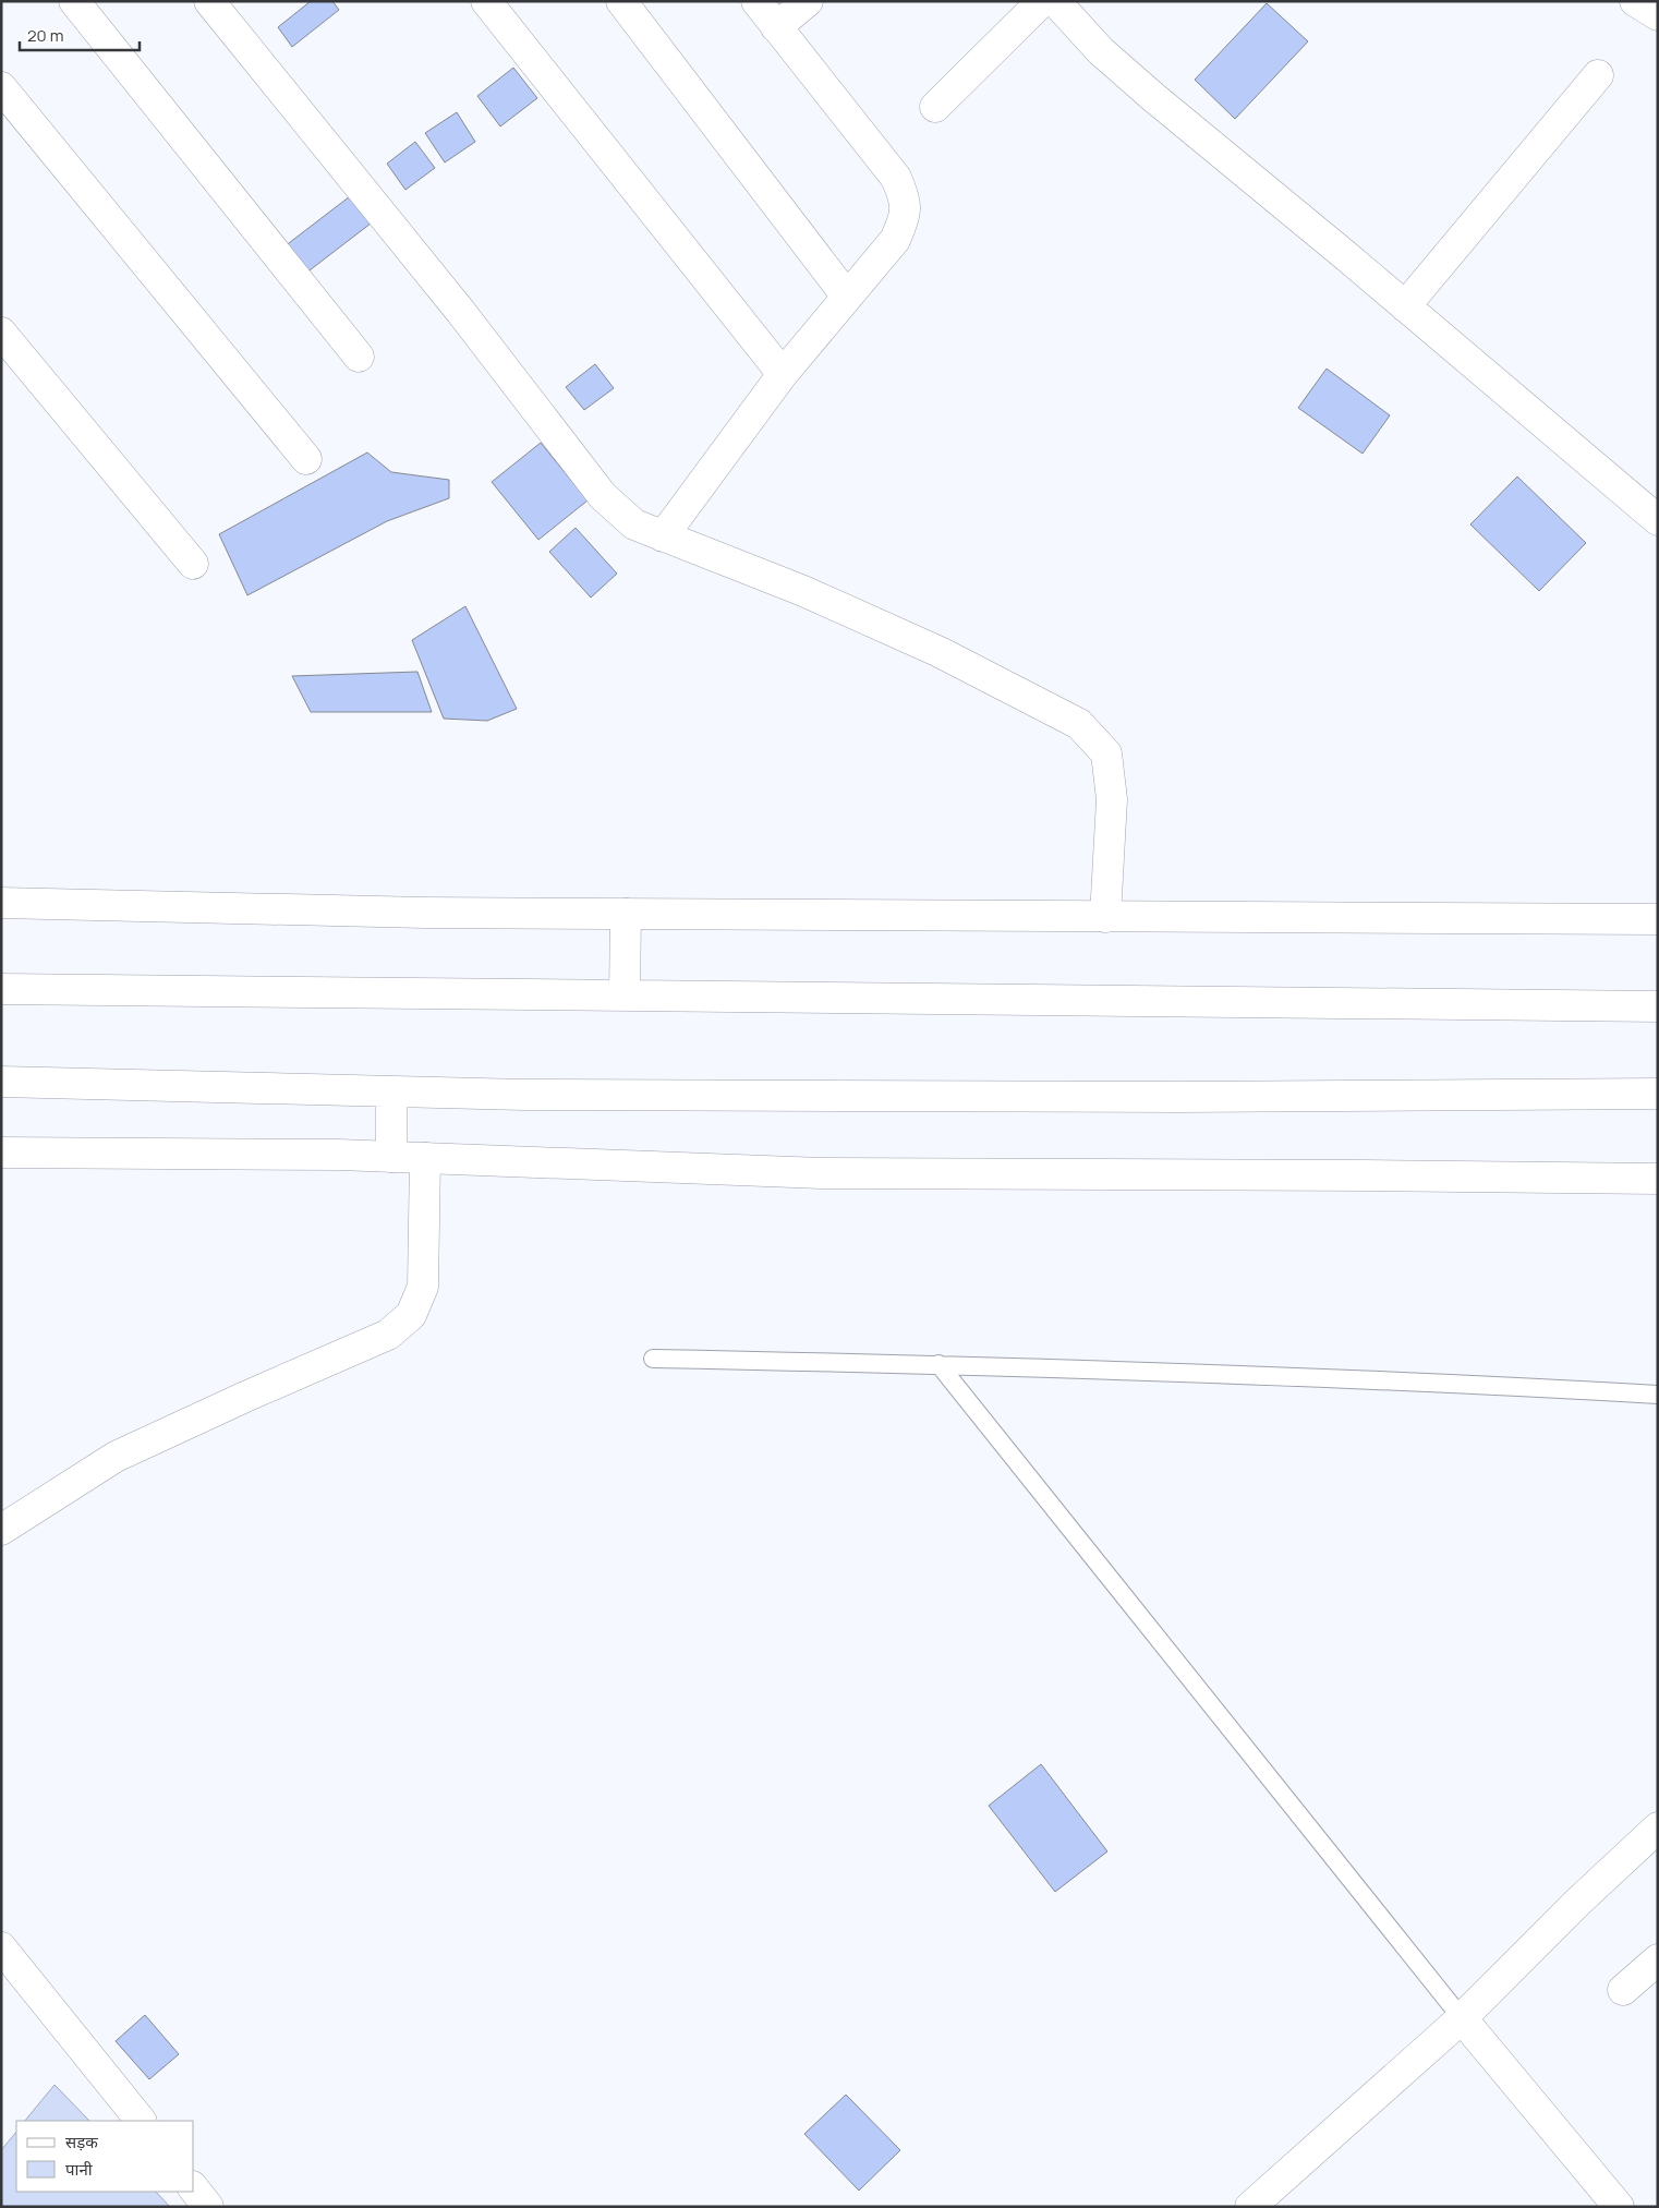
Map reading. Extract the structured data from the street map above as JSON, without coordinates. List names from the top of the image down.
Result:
{
  "legend": ["सड़क", "पानी"],
  "scale_bar": "20 m"
}
